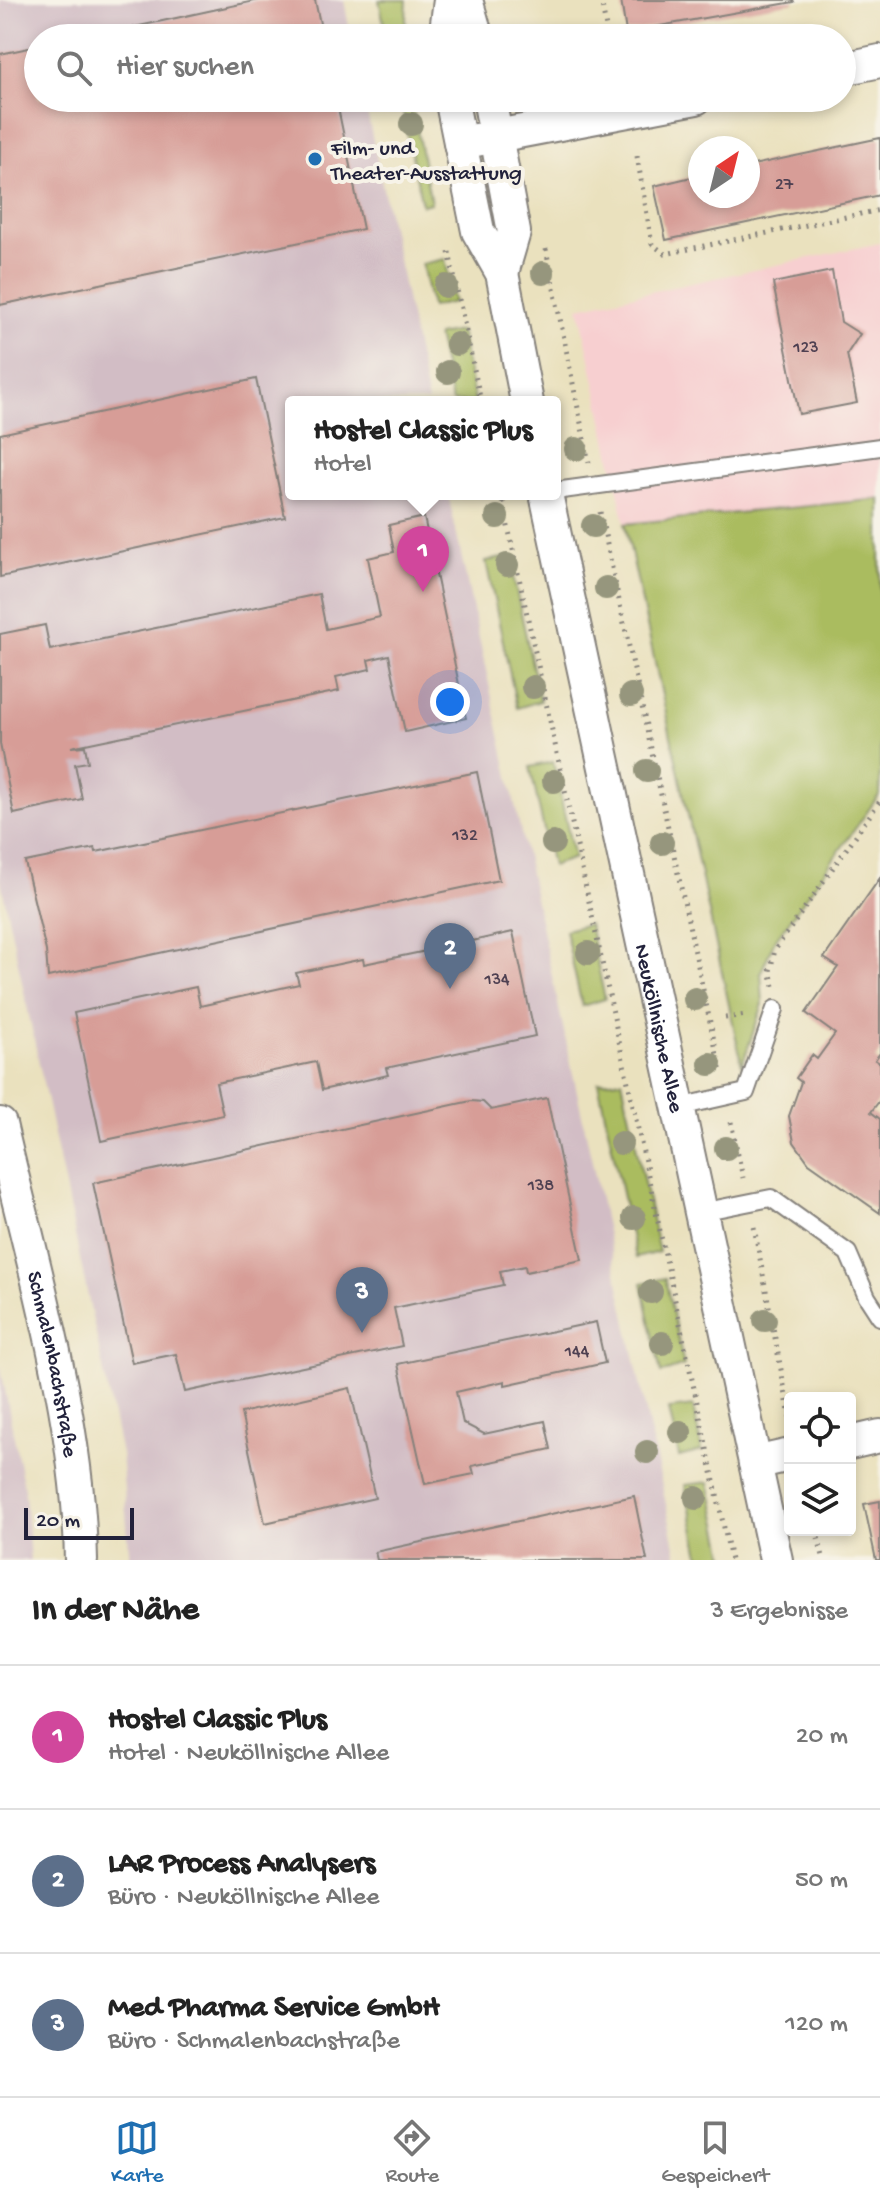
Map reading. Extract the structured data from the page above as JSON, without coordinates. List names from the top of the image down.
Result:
{
  "streets": {
    "street": ["Neuköllnische Allee", "Schmalenbachstraße"]
  },
  "places": ["Film- und Theater-Ausstattung"],
  "house_numbers": [
    "27",
    "123",
    "132",
    "134",
    "138",
    "144"
  ],
  "scale_bar": "20 m",
  "north": "top right",
  "page": {
    "search": "Hier suchen",
    "popup": ["Hostel Classic Plus", "Hotel"],
    "pins": ["1", "2", "3"],
    "scale": "20 m",
    "heading": ["In der Nähe", "3 Ergebnisse"],
    "list": [
      {
        "mark": "1",
        "name": "Hostel Classic Plus",
        "note": "Hotel · Neuköllnische Allee",
        "value": "20 m"
      },
      {
        "mark": "2",
        "name": "LAR Process Analysers",
        "note": "Büro · Neuköllnische Allee",
        "value": "50 m"
      },
      {
        "mark": "3",
        "name": "Med Pharma Service GmbH",
        "note": "Büro · Schmalenbachstraße",
        "value": "120 m"
      }
    ],
    "nav": ["Karte", "Route", "Gespeichert"]
  }
}
